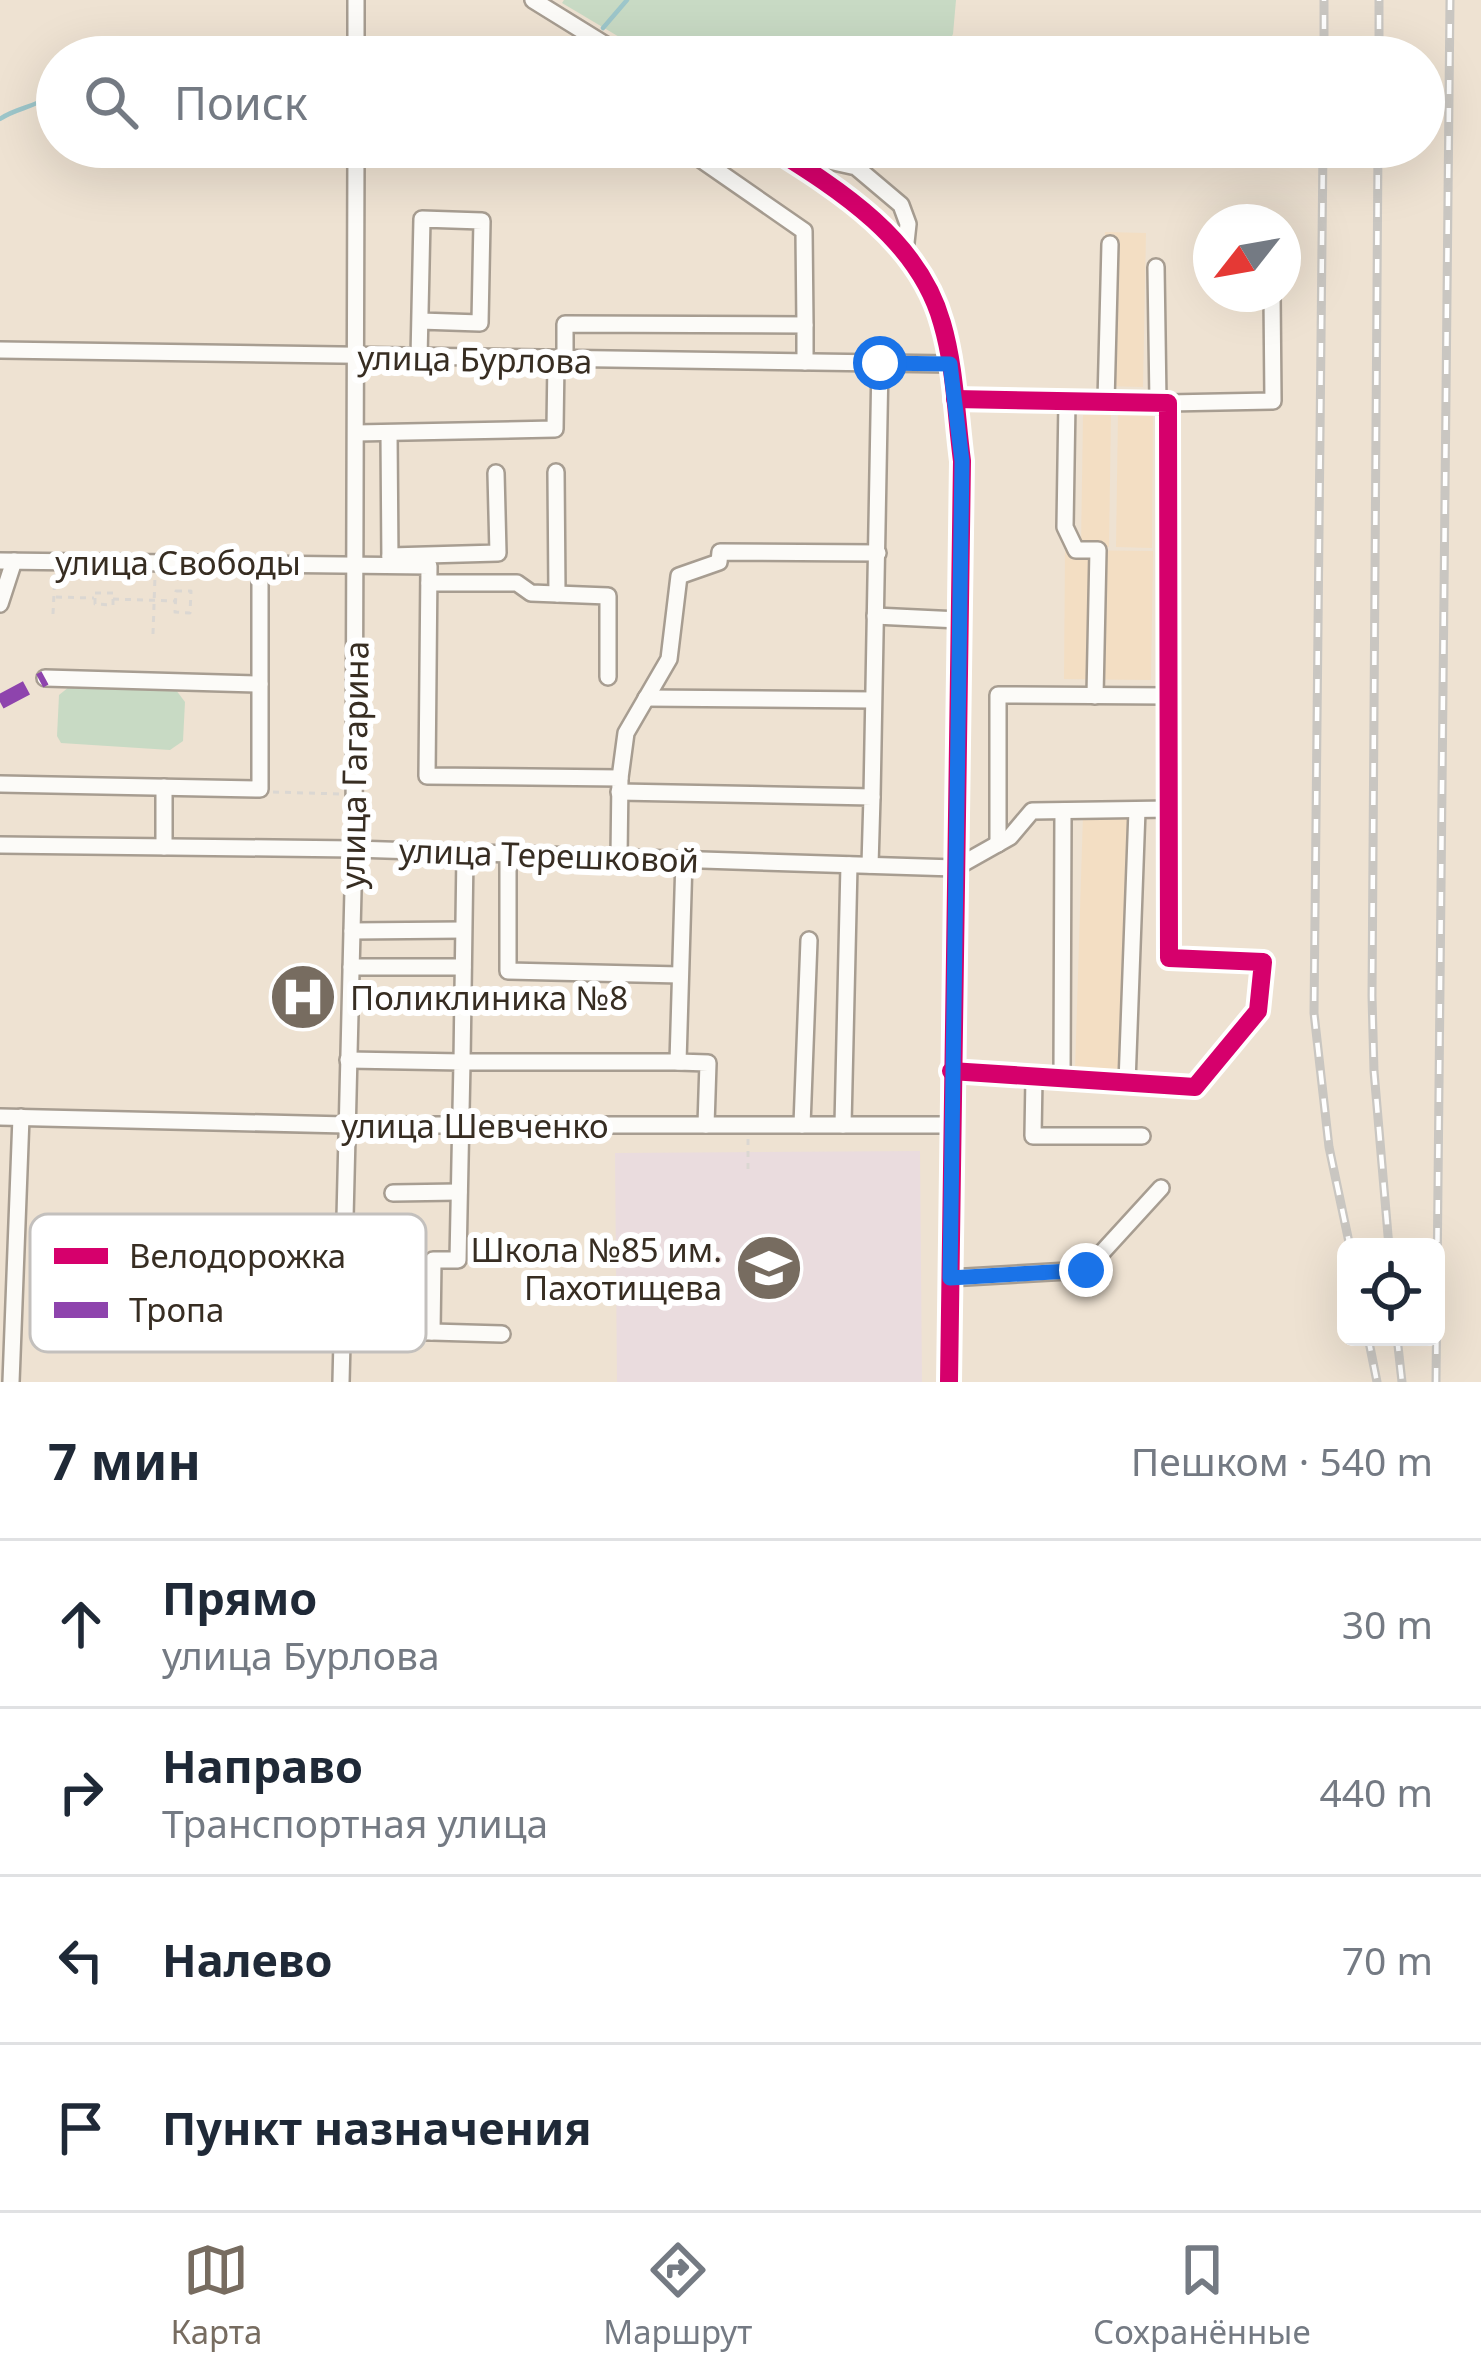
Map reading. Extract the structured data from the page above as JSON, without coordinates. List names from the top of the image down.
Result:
{
  "streets": {
    "street": [
      "улица Бурлова",
      "улица Свободы",
      "улица Гагарина",
      "улица Терешковой",
      "улица Шевченко"
    ]
  },
  "crossings": [
    ["улица Бурлова", "улица Гагарина"],
    ["улица Свободы", "улица Гагарина"],
    ["улица Гагарина", "улица Терешковой"],
    ["улица Гагарина", "улица Шевченко"]
  ],
  "places": {
    "hospital": ["Поликлиника №8"],
    "school or university": ["Школа №85 им. Пахотищева"]
  },
  "legend": ["Велодорожка", "Тропа"],
  "north": "bottom left",
  "page": {
    "search": "Поиск",
    "heading": ["7 мин", "Пешком · 540 m"],
    "list": [
      ["Прямо", "улица Бурлова", "30 m"],
      ["Направо", "Транспортная улица", "440 m"],
      ["Налево", "70 m"],
      "Пункт назначения"
    ],
    "nav": ["Карта", "Маршрут", "Сохранённые"]
  }
}
